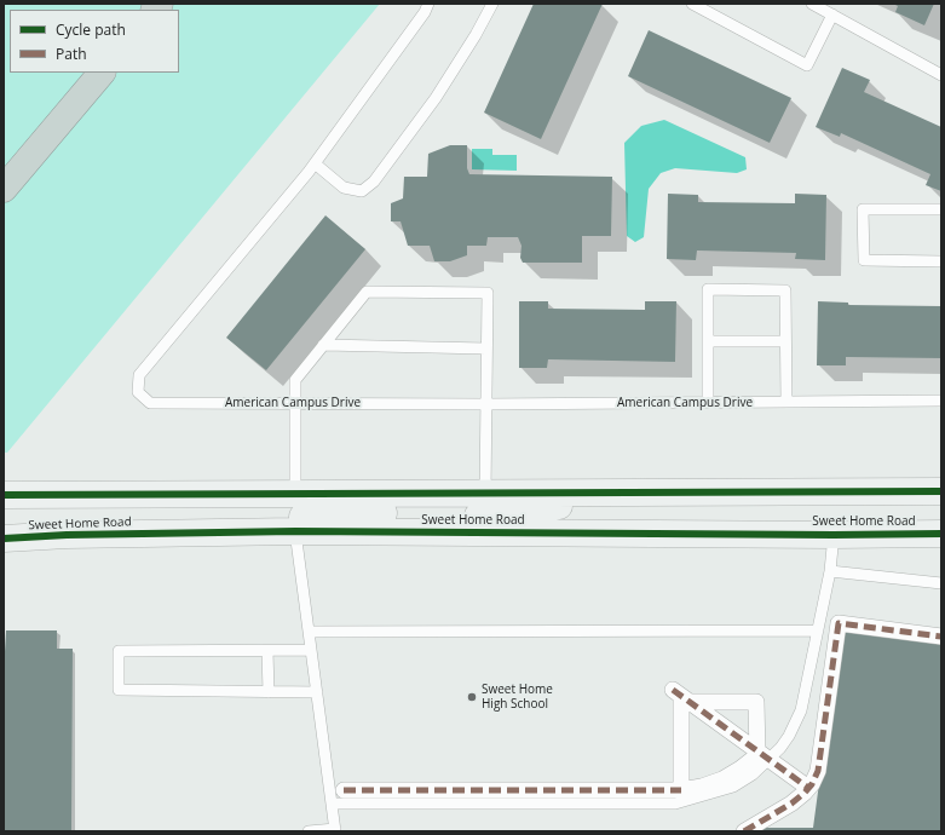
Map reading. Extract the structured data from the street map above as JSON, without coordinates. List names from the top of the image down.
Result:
{
  "streets": {
    "main road": ["Sweet Home Road"],
    "lane": ["American Campus Drive"]
  },
  "places": ["Sweet Home High School"],
  "legend": ["Cycle path", "Path"]
}
